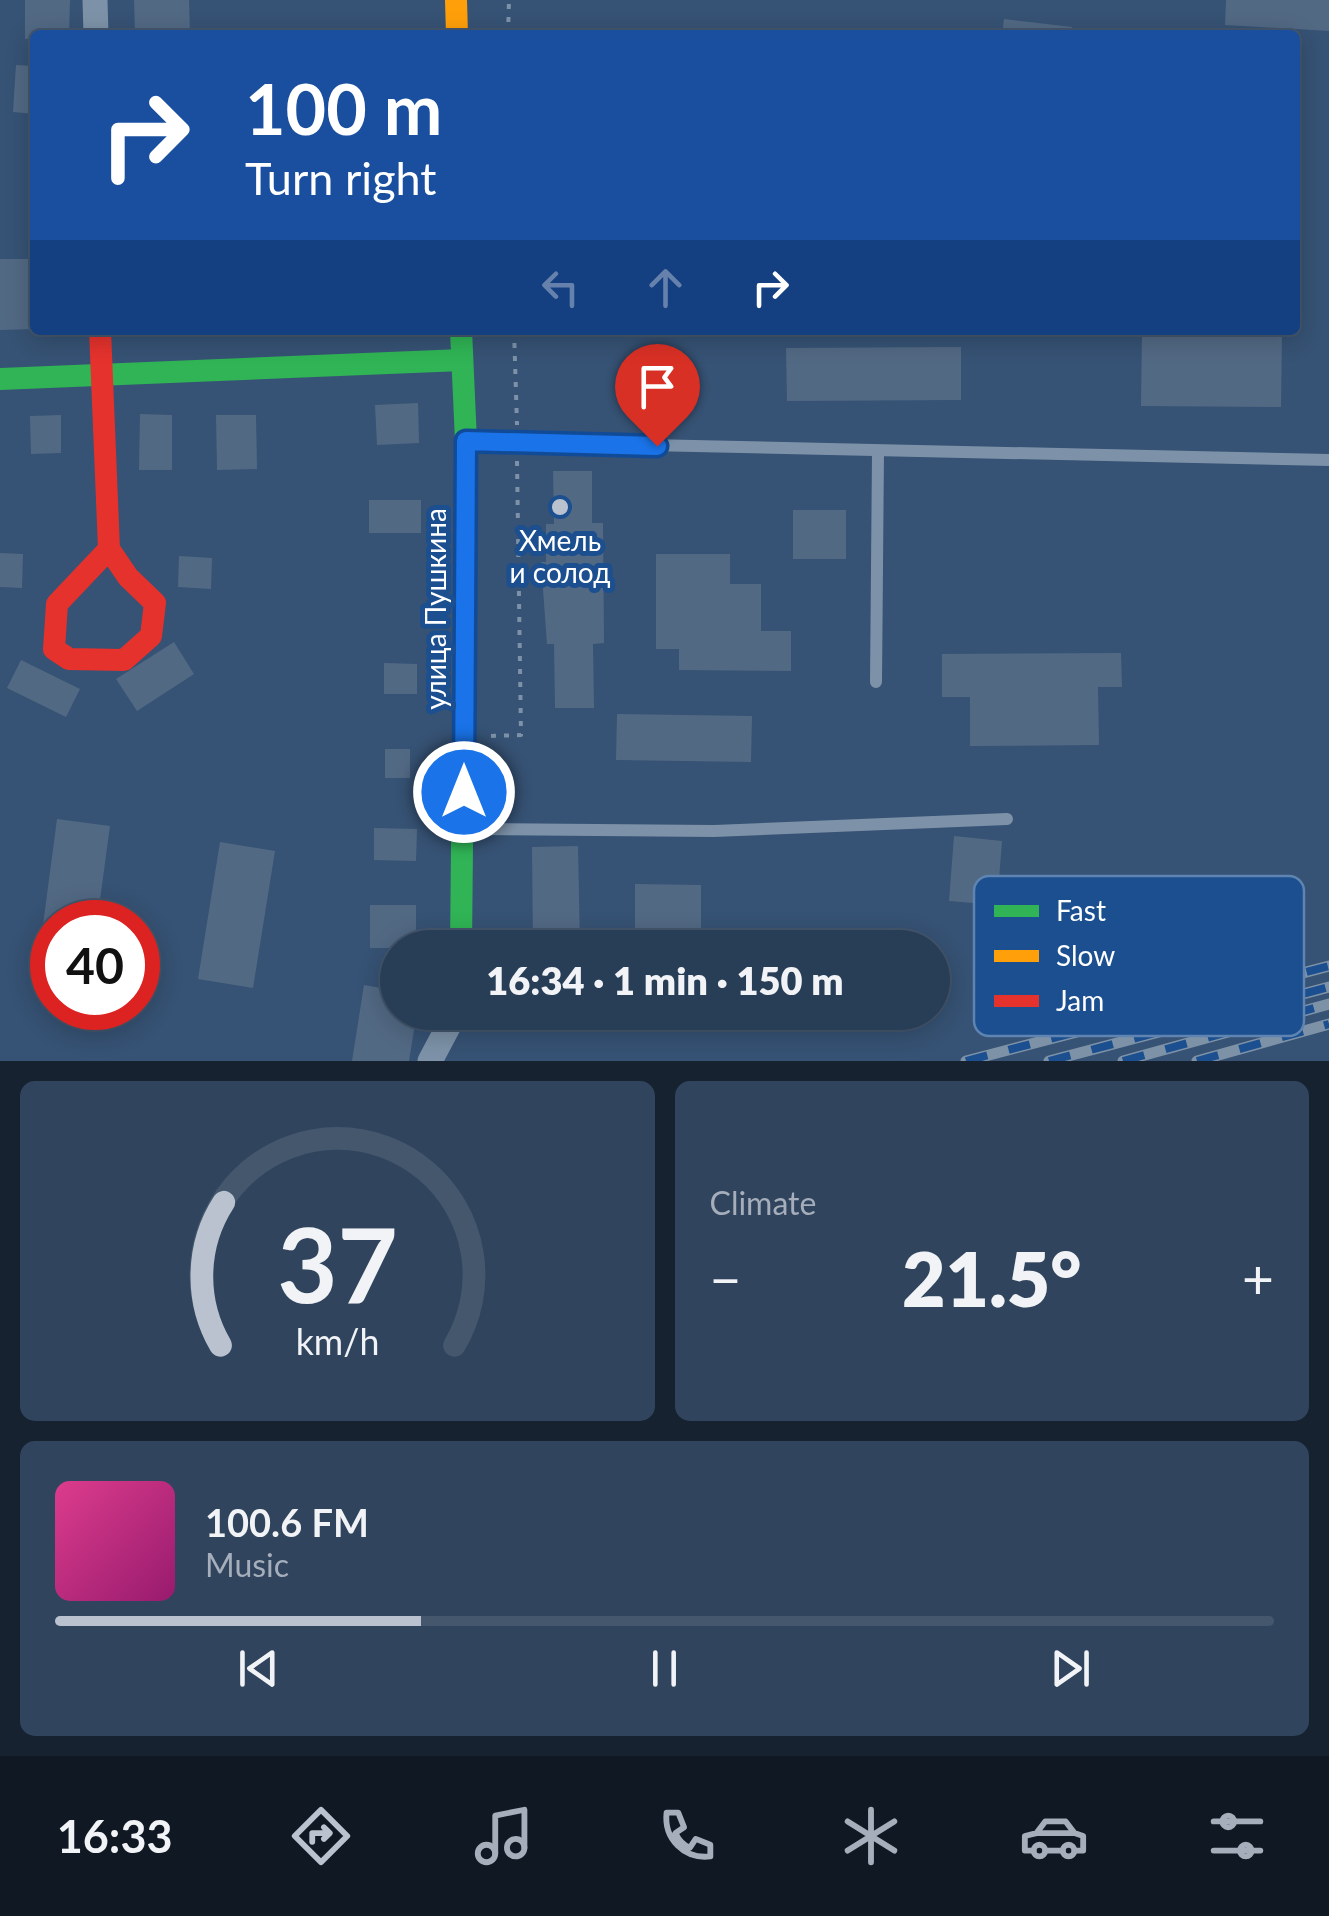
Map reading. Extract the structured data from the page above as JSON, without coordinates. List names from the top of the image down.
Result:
{
  "streets": {
    "street": ["улица Пушкина"]
  },
  "places": ["Хмель и солод"],
  "legend": ["Fast", "Slow", "Jam"],
  "page": {
    "turn": ["100 m", "Turn right"],
    "limit": "40",
    "trip": "16:34 · 1 min · 150 m",
    "tile": "Climate",
    "heat": ["−", "21.5°", "+"],
    "song": ["100.6 FM", "Music"],
    "tabs": "16:33",
    "gauge": ["37", "km/h"]
  }
}
